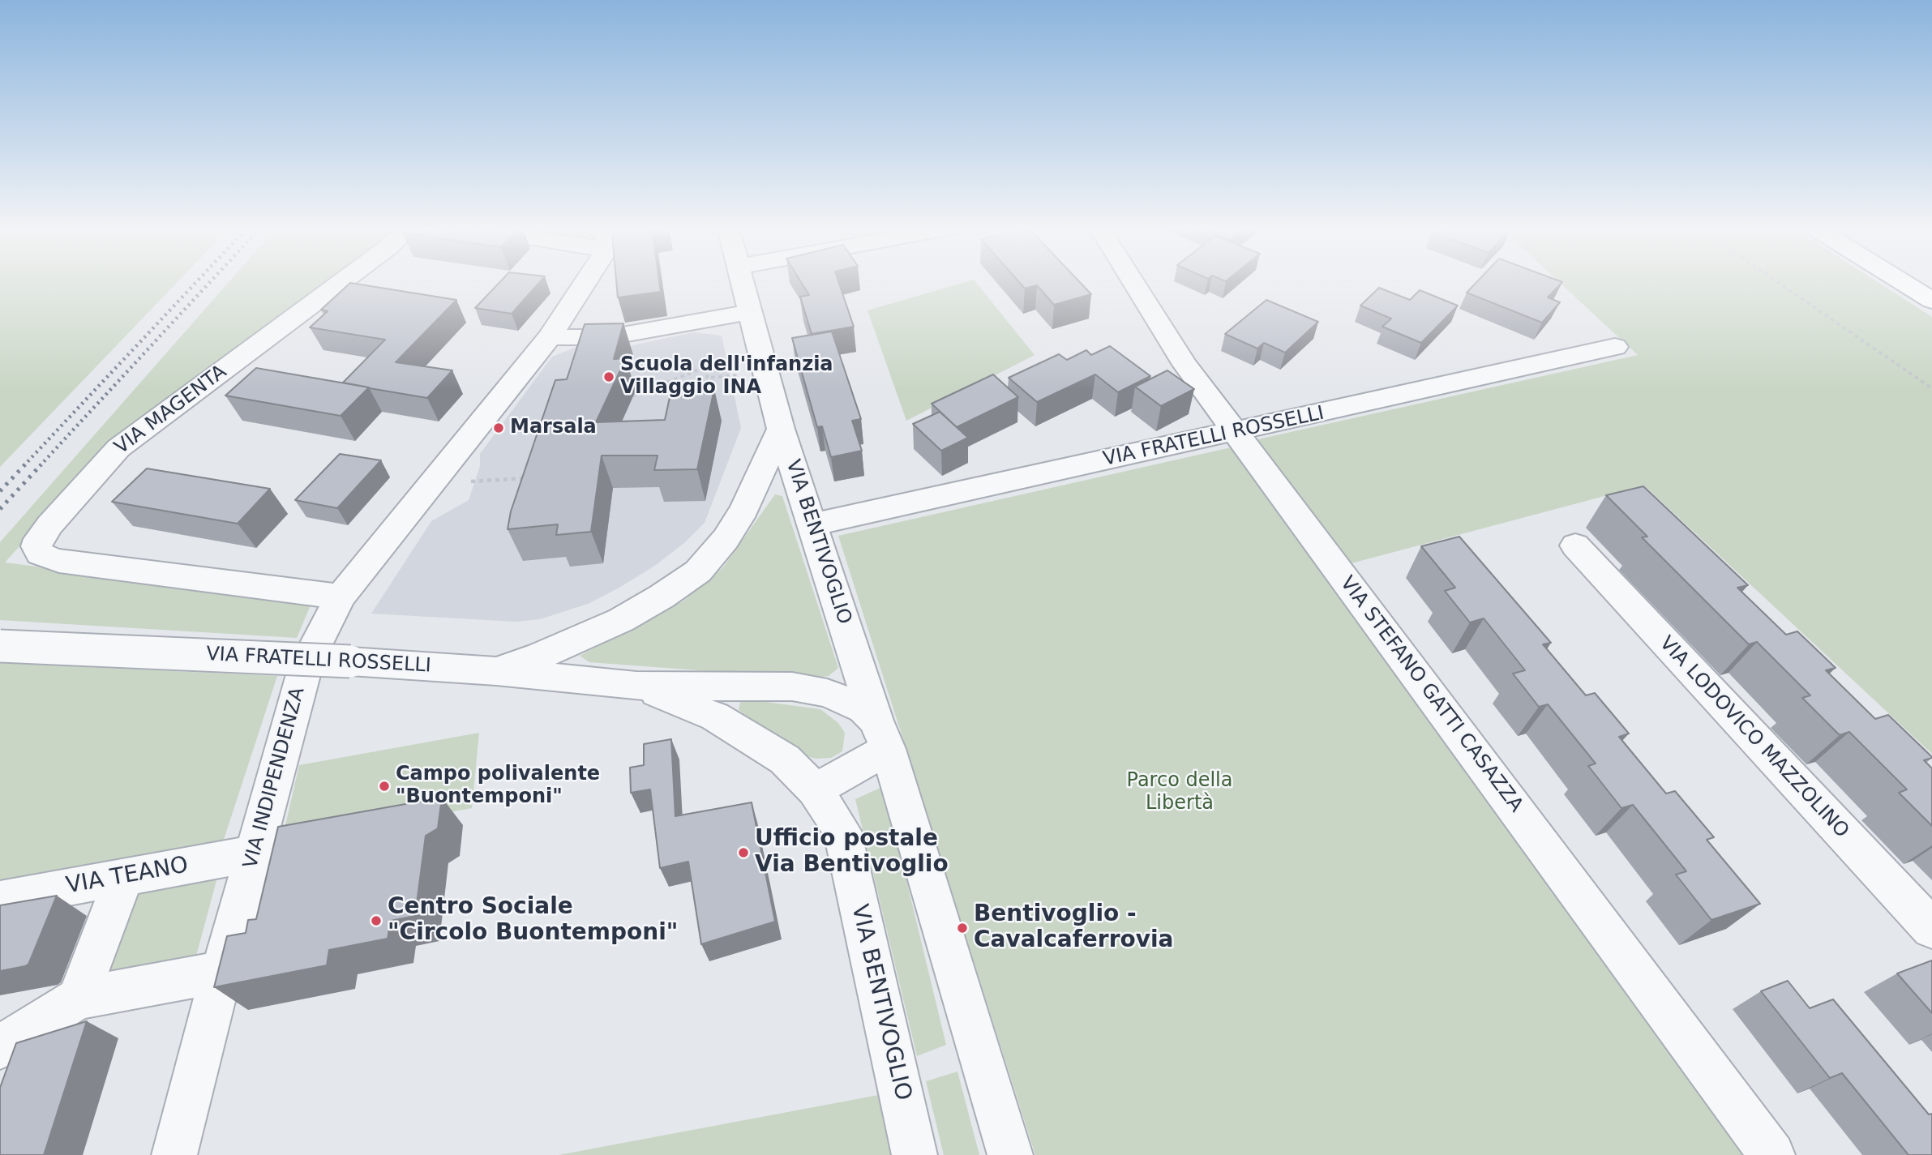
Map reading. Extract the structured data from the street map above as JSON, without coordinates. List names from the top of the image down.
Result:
{
  "streets": {
    "street": [
      "VIA MAGENTA",
      "VIA FRATELLI ROSSELLI",
      "VIA BENTIVOGLIO",
      "VIA STEFANO GATTI CASAZZA",
      "VIA LODOVICO MAZZOLINO",
      "VIA INDIPENDENZA",
      "VIA TEANO"
    ]
  },
  "crossings": [
    ["VIA MAGENTA", "VIA INDIPENDENZA"],
    ["VIA FRATELLI ROSSELLI", "VIA BENTIVOGLIO"],
    ["VIA FRATELLI ROSSELLI", "VIA STEFANO GATTI CASAZZA"],
    ["VIA INDIPENDENZA", "VIA TEANO"]
  ],
  "parks": ["Parco della Libertà"],
  "places": [
    "Scuola dell'infanzia Villaggio INA",
    "Marsala",
    "Campo polivalente \"Buontemponi\"",
    "Ufficio postale Via Bentivoglio",
    "Centro Sociale \"Circolo Buontemponi\"",
    "Bentivoglio - Cavalcaferrovia"
  ]
}
